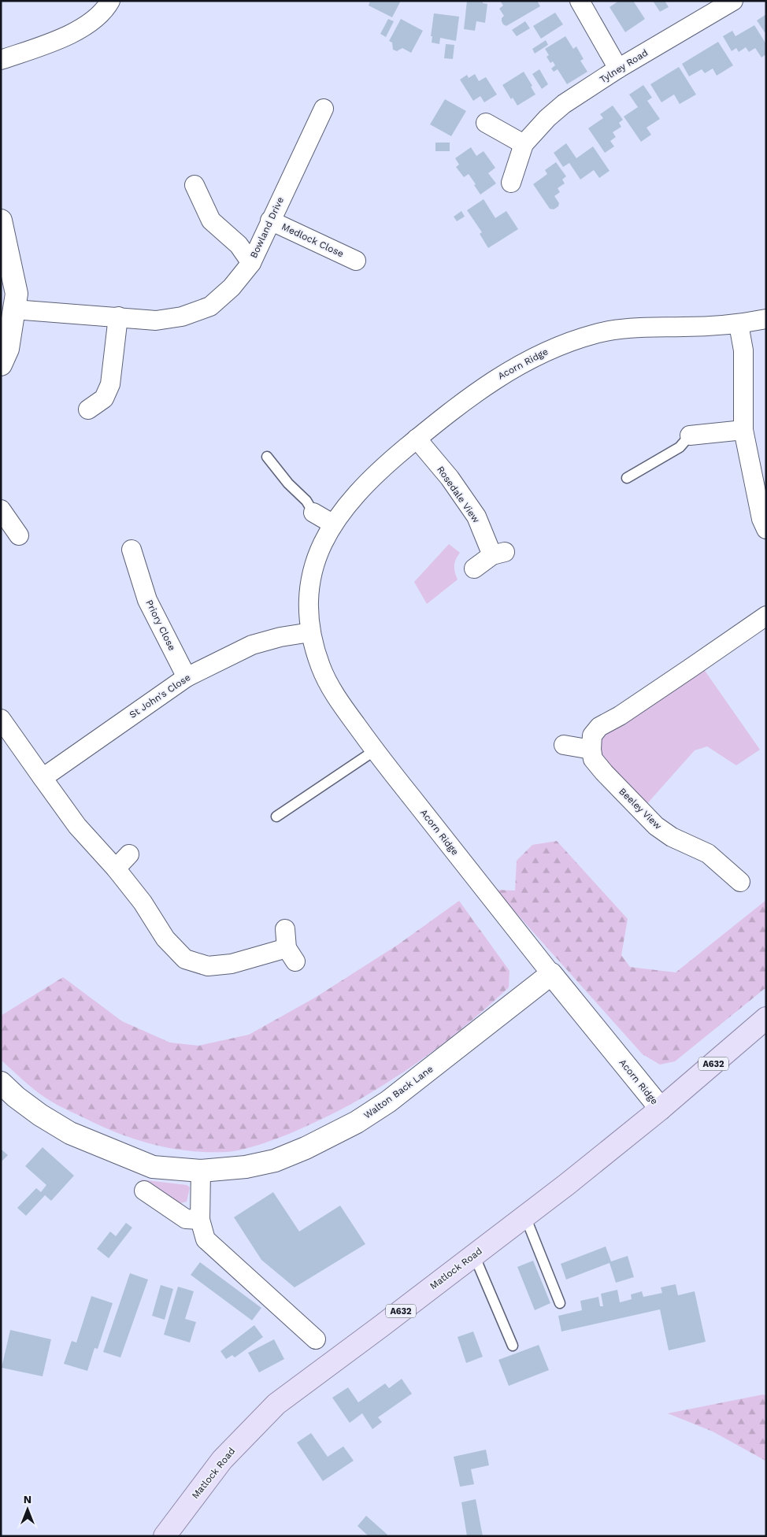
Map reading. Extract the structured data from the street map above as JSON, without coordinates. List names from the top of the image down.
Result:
{
  "streets": {
    "main road": ["A632", "Matlock Road"],
    "street": [
      "Tylney Road",
      "Bowland Drive",
      "Medlock Close",
      "Acorn Ridge",
      "Rosedale View",
      "Priory Close",
      "St John's Close",
      "Beeley View",
      "Walton Back Lane"
    ]
  },
  "crossings": [
    ["Bowland Drive", "Medlock Close"],
    ["Acorn Ridge", "Rosedale View"],
    ["Acorn Ridge", "St John's Close"],
    ["Acorn Ridge", "Walton Back Lane"],
    ["Acorn Ridge", "Matlock Road"],
    ["Priory Close", "St John's Close"]
  ],
  "north": "top"
}
